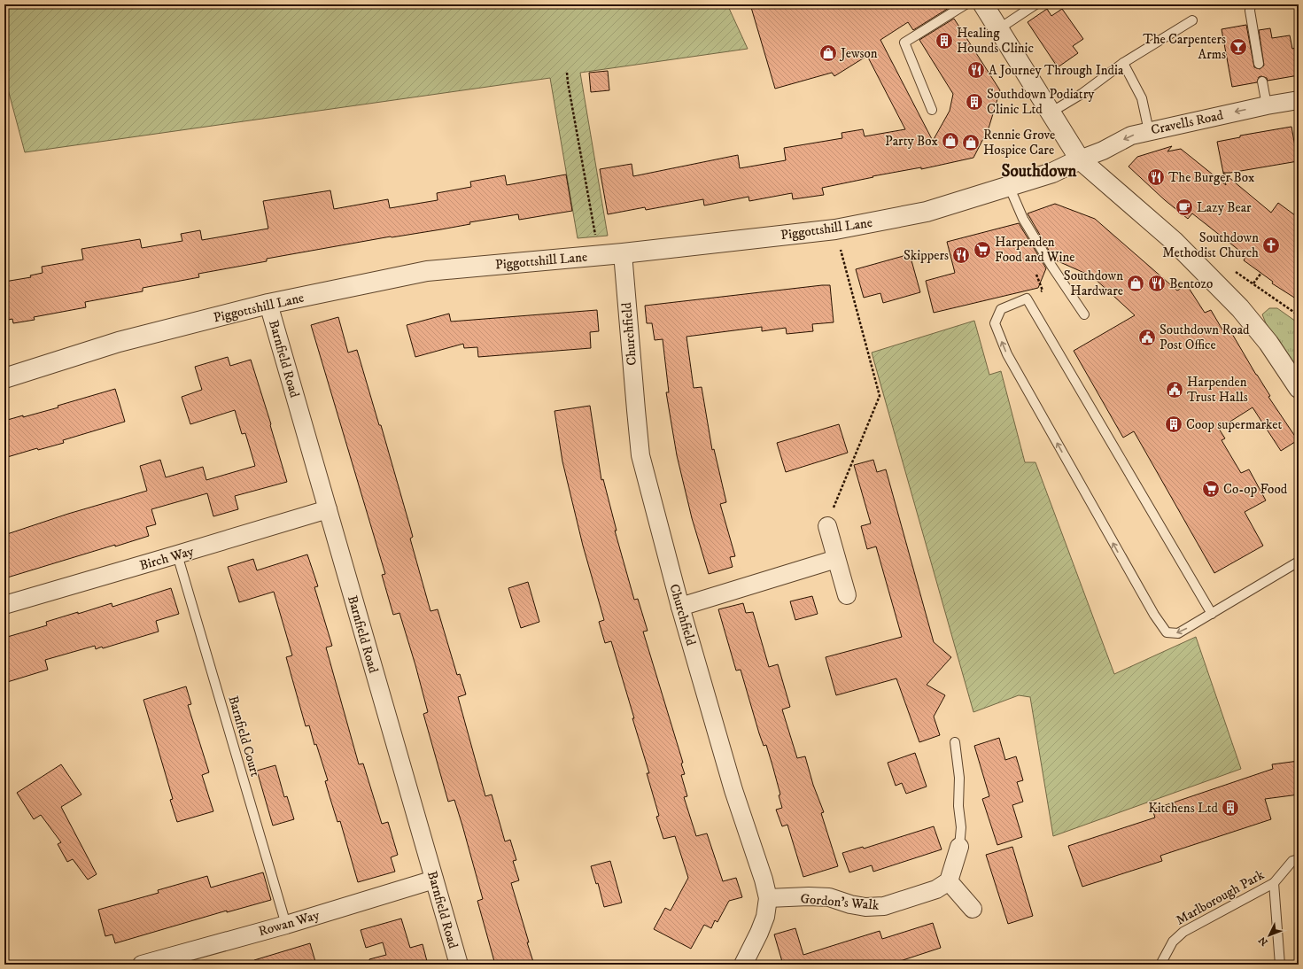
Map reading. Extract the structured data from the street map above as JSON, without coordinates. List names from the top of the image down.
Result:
{
  "streets": {
    "street": [
      "Cravells Road",
      "Piggottshill Lane",
      "Churchfield",
      "Barnfield Road",
      "Birch Way",
      "Gordon's Walk",
      "Rowan Way"
    ],
    "lane": ["Barnfield Court", "Marlborough Park"]
  },
  "crossings": [
    ["Cravells Road", "Piggottshill Lane"],
    ["Piggottshill Lane", "Churchfield"],
    ["Piggottshill Lane", "Barnfield Road"],
    ["Churchfield", "Gordon's Walk"],
    ["Barnfield Road", "Birch Way"],
    ["Barnfield Road", "Rowan Way"],
    ["Birch Way", "Barnfield Court"],
    ["Barnfield Court", "Rowan Way"]
  ],
  "one_way": ["Cravells Road"],
  "districts": ["Southdown"],
  "places": {
    "building": [
      "Healing Hounds Clinic",
      "Southdown Podiatry Clinic Ltd",
      "Coop supermarket",
      "Kitchens Ltd"
    ],
    "bar": ["The Carpenters Arms"],
    "shop": [
      "Jewson",
      "Party Box",
      "Rennie Grove Hospice Care",
      "Southdown Hardware"
    ],
    "restaurant": [
      "A Journey Through India",
      "The Burger Box",
      "Skippers",
      "Bentozo"
    ],
    "cafe": ["Lazy Bear"],
    "church": ["Southdown Methodist Church"],
    "supermarket": ["Harpenden Food and Wine", "Co-op Food"],
    "public building": ["Southdown Road Post Office", "Harpenden Trust Halls"]
  },
  "north": "bottom left"
}
